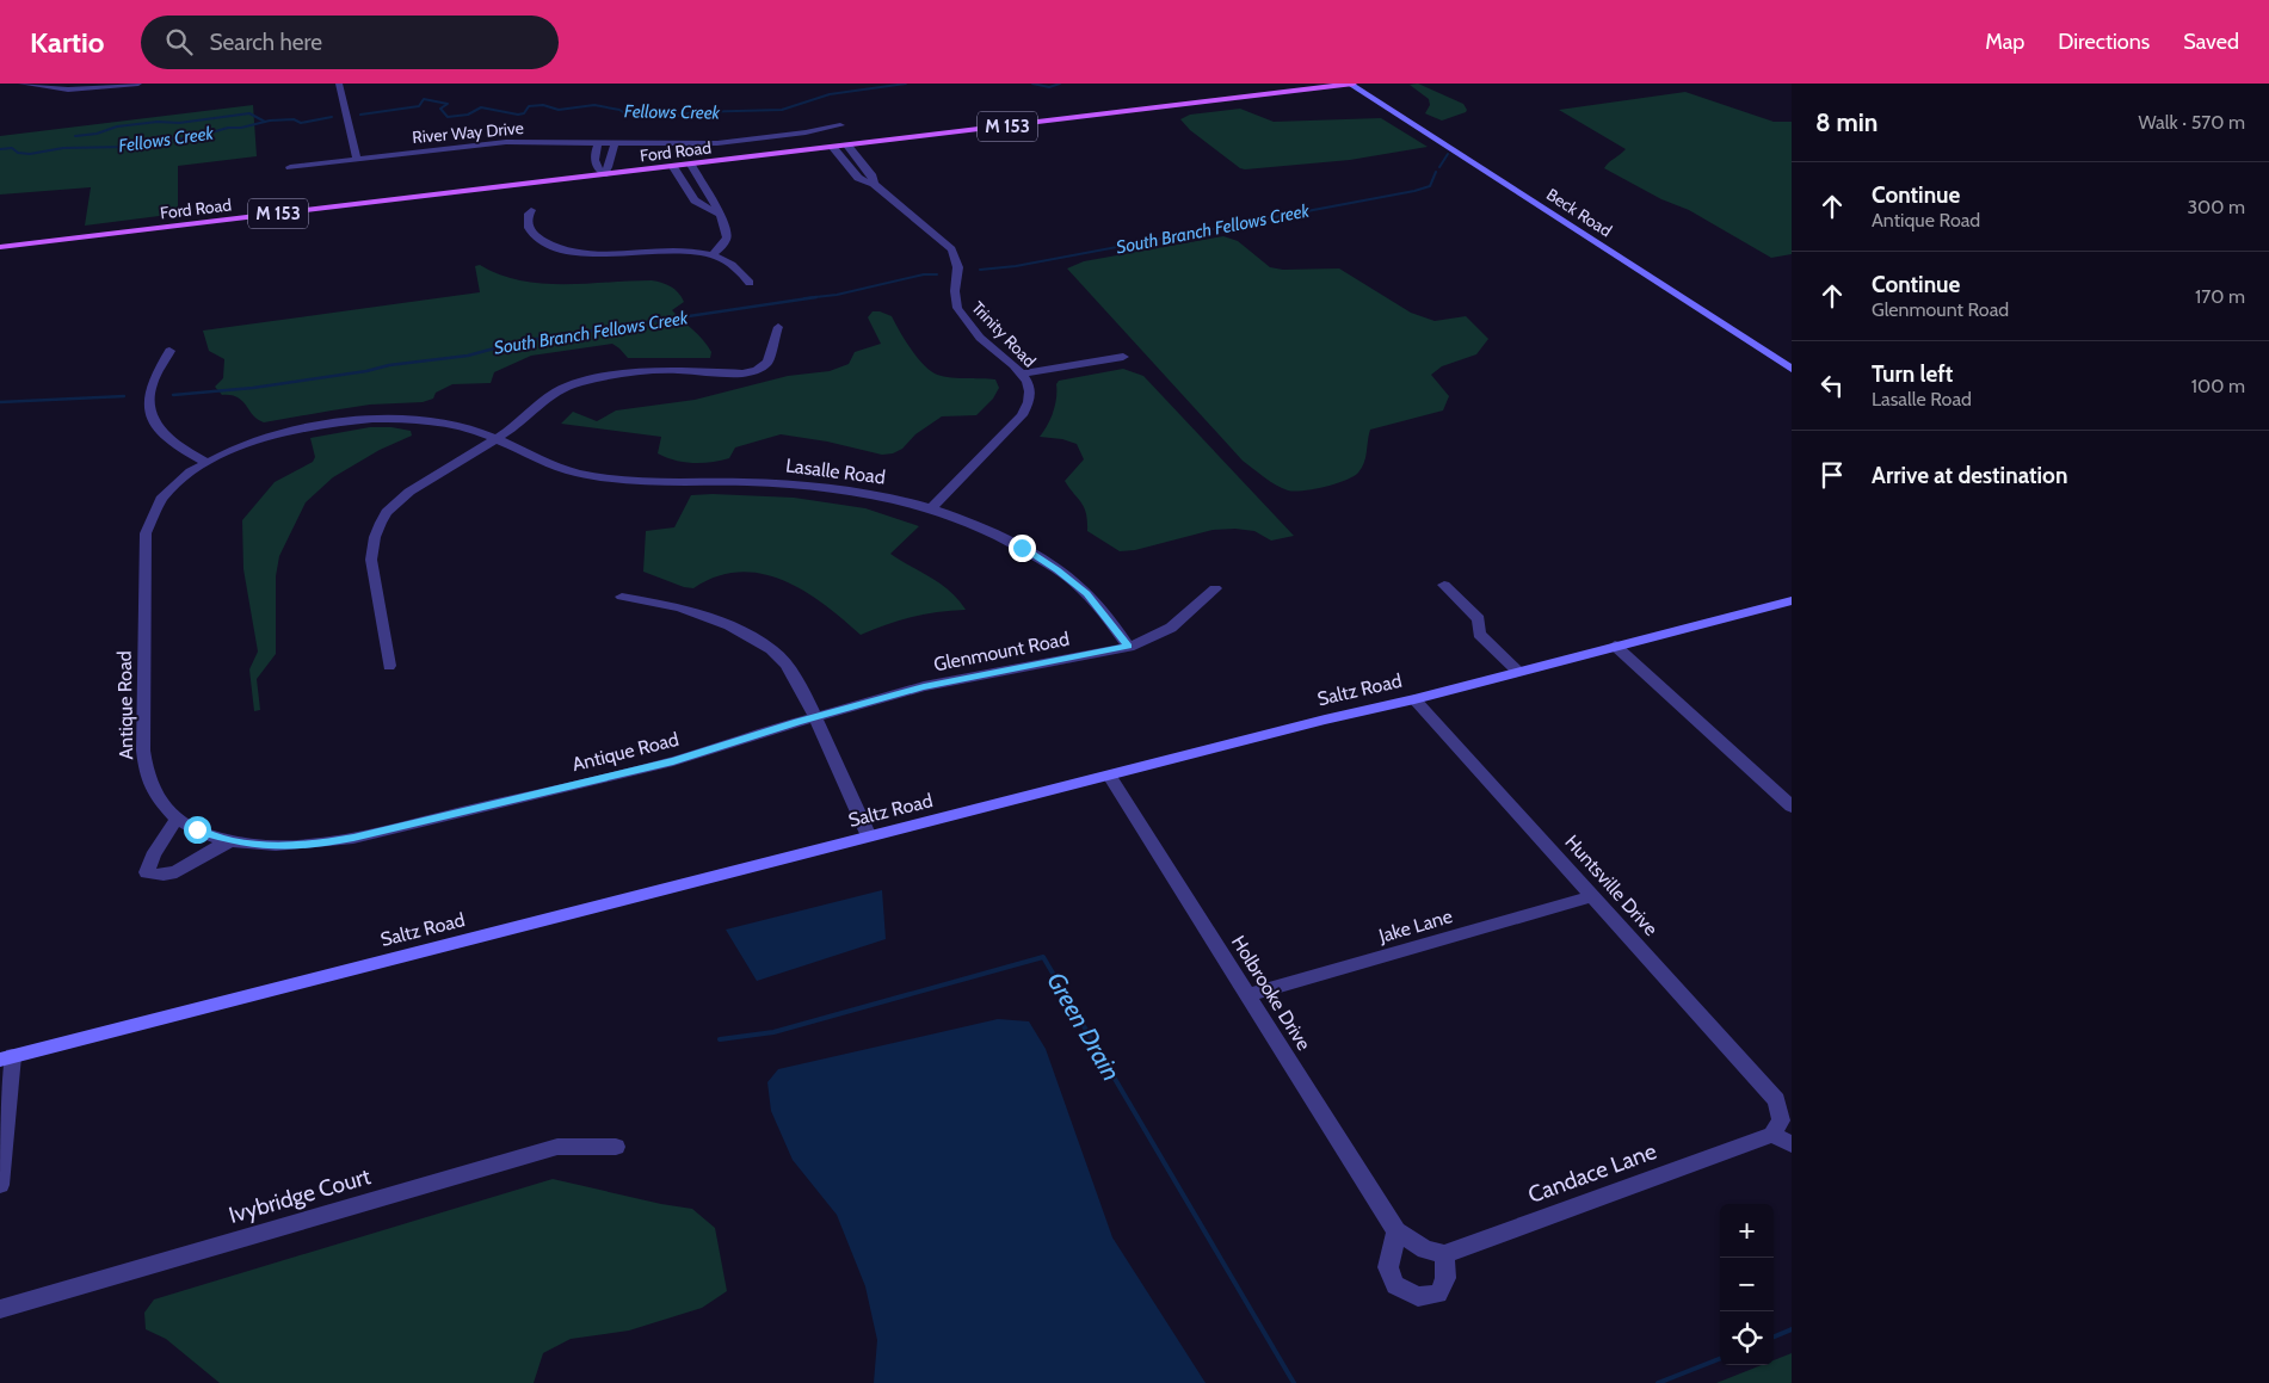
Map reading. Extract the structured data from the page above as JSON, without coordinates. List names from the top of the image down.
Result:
{
  "streets": {
    "main road": ["M 153", "Ford Road"],
    "street": [
      "River Way Drive",
      "Beck Road",
      "Trinity Road",
      "Lasalle Road",
      "Glenmount Road",
      "Saltz Road",
      "Antique Road",
      "Huntsville Drive",
      "Jake Lane",
      "Holbrooke Drive",
      "Candace Lane",
      "Ivybridge Court"
    ]
  },
  "crossings": [
    ["Ford Road", "Beck Road"],
    ["Ford Road", "Trinity Road"],
    ["Trinity Road", "Lasalle Road"],
    ["Lasalle Road", "Glenmount Road"],
    ["Lasalle Road", "Antique Road"],
    ["Glenmount Road", "Antique Road"],
    ["Saltz Road", "Huntsville Drive"],
    ["Saltz Road", "Holbrooke Drive"],
    ["Huntsville Drive", "Jake Lane"],
    ["Jake Lane", "Holbrooke Drive"]
  ],
  "water": ["Fellows Creek", "South Branch Fellows Creek", "Green Drain"],
  "page": {
    "header": "Kartio",
    "search": "Search here",
    "nav": ["Map", "Directions", "Saved"],
    "heading": ["8 min", "Walk · 570 m"],
    "list": [
      ["Continue", "Antique Road", "300 m"],
      ["Continue", "Glenmount Road", "170 m"],
      ["Turn left", "Lasalle Road", "100 m"],
      "Arrive at destination"
    ],
    "map_buttons": ["+", "−"]
  }
}
